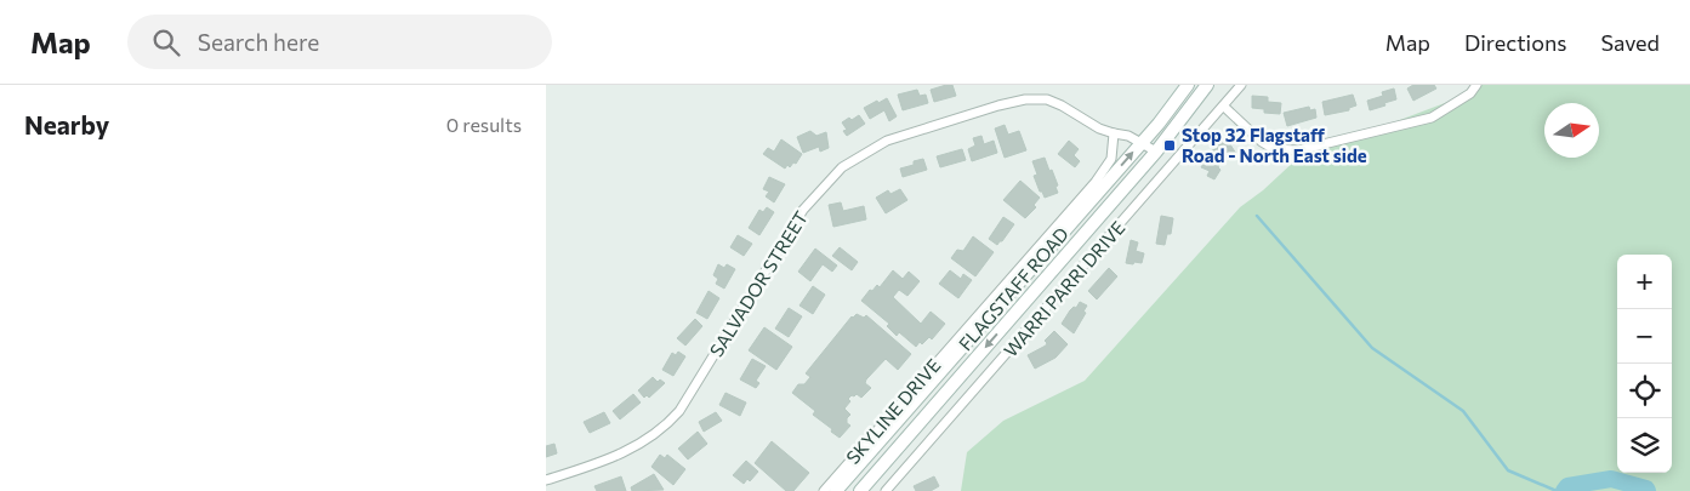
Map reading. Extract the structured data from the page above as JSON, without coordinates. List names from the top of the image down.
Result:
{
  "streets": {
    "main road": ["FLAGSTAFF ROAD"],
    "street": ["SALVADOR STREET", "WARRI PARRI DRIVE", "SKYLINE DRIVE"]
  },
  "crossings": [
    ["SALVADOR STREET", "FLAGSTAFF ROAD"],
    ["SALVADOR STREET", "SKYLINE DRIVE"]
  ],
  "places": {
    "transit": ["Stop 32 Flagstaff Road - North East side"]
  },
  "north": "right",
  "page": {
    "header": "Map",
    "search": "Search here",
    "nav": ["Map", "Directions", "Saved"],
    "heading": ["Nearby", "0 results"],
    "map_buttons": ["+", "−"]
  }
}
